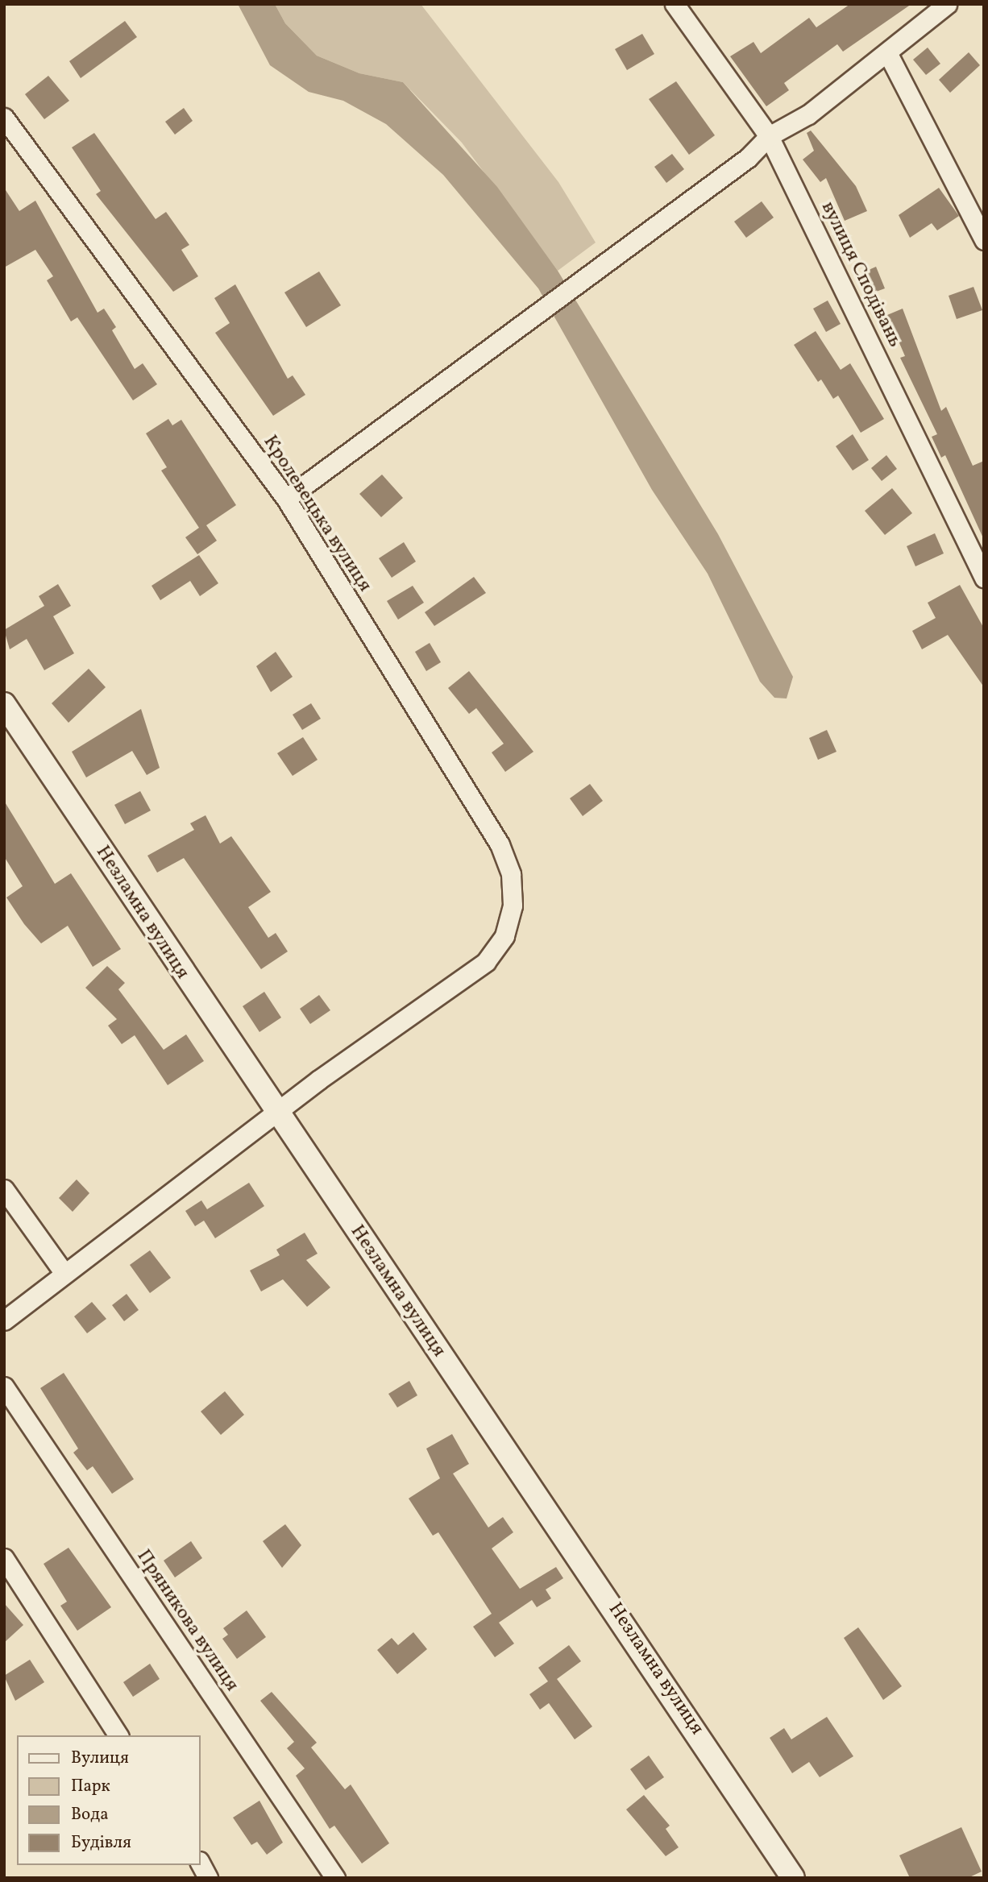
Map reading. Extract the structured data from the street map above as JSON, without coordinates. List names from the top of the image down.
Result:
{
  "streets": {
    "street": [
      "вулиця Сподівань",
      "Кролевецька вулиця",
      "Незламна вулиця",
      "Пряникова вулиця"
    ]
  },
  "crossings": [
    ["Кролевецька вулиця", "Незламна вулиця"]
  ],
  "legend": [
    "Вулиця",
    "Парк",
    "Вода",
    "Будівля"
  ]
}
